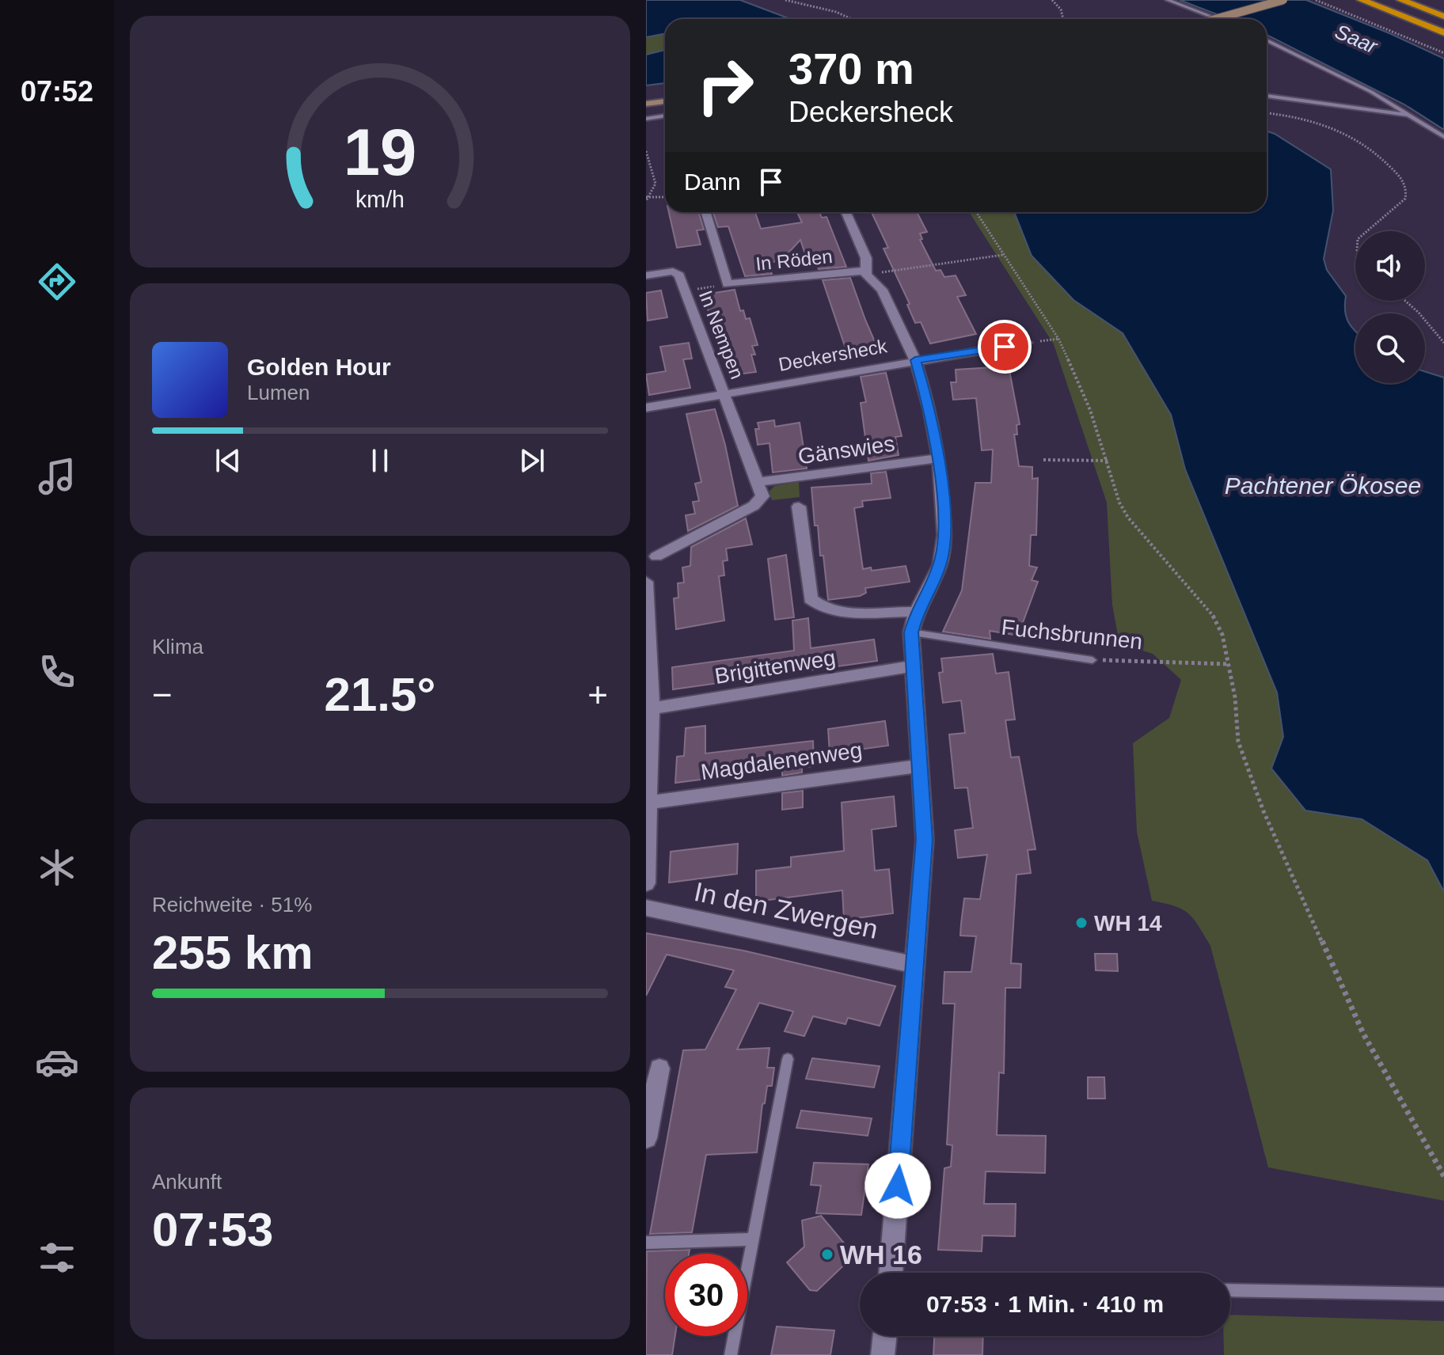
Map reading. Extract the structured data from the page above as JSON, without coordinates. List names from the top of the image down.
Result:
{
  "streets": {
    "street": [
      "In Röden",
      "In Nempen",
      "Deckersheck",
      "Gänswies",
      "Brigittenweg",
      "Magdalenenweg",
      "In den Zwergen"
    ],
    "lane": ["Fuchsbrunnen"]
  },
  "crossings": [
    ["In Nempen", "Deckersheck"],
    ["In Nempen", "Gänswies"]
  ],
  "water": ["Saar", "Pachtener Ökosee"],
  "places": ["WH 14", "WH 16"],
  "page": {
    "tabs": "07:52",
    "turn": ["370 m", "Deckersheck"],
    "then": "Dann",
    "song": ["Golden Hour", "Lumen"],
    "tile": [
      "Klima",
      ["Reichweite · 51%", "255 km"],
      ["Ankunft", "07:53"]
    ],
    "heat": ["−", "21.5°", "+"],
    "limit": "30",
    "trip": "07:53 · 1 Min. · 410 m",
    "gauge": ["19", "km/h"]
  }
}
